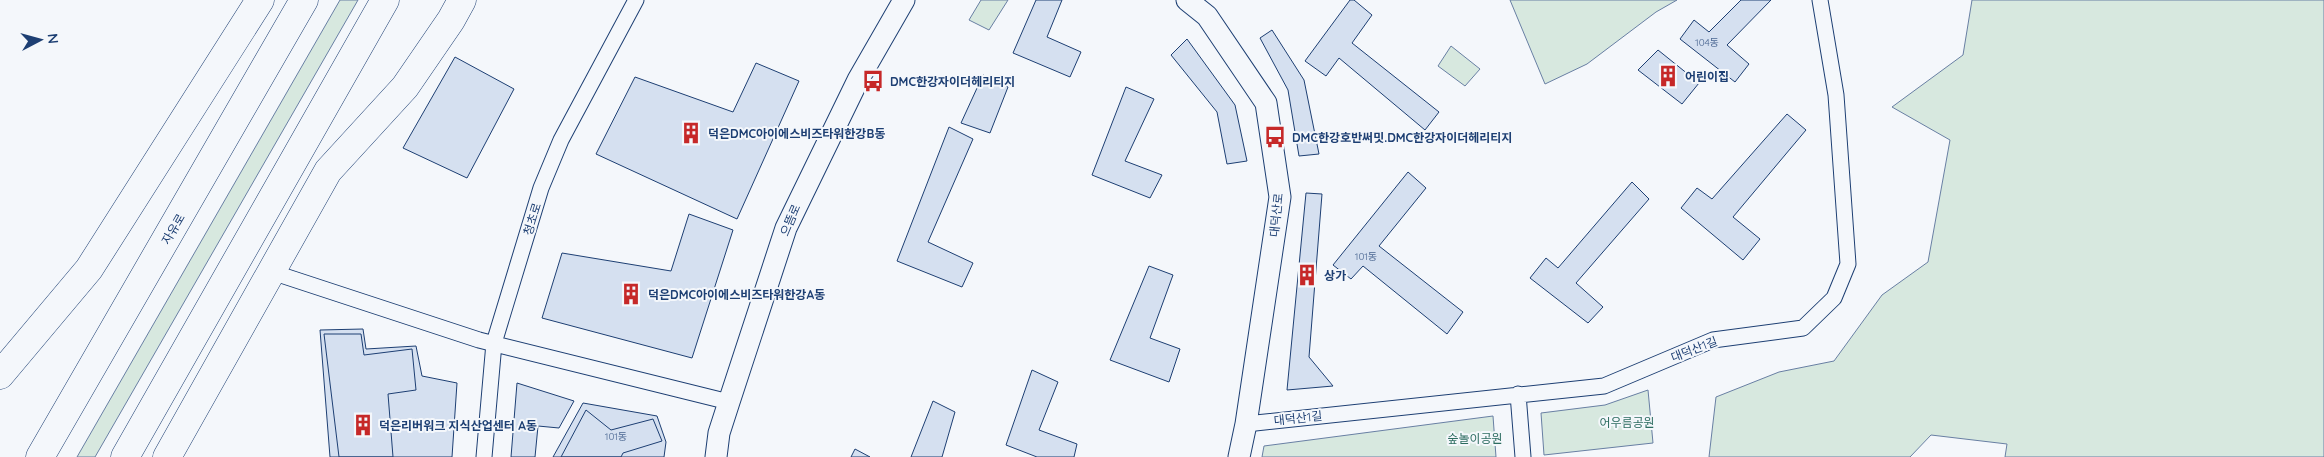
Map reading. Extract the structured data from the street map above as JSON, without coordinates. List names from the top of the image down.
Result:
{
  "streets": {
    "highway": ["자유로"],
    "street": [
      "대덕산로",
      "청초로",
      "으뜸로",
      "대덕산1길"
    ]
  },
  "crossings": [
    ["대덕산로", "대덕산1길"]
  ],
  "parks": ["어우름공원", "숲놀이공원"],
  "places": {
    "building": [
      "어린이집",
      "덕은DMC아이에스비즈타워한강B동",
      "상가",
      "덕은DMC아이에스비즈타워한강A동",
      "덕은리버워크 지식산업센터 A동"
    ],
    "bus stop": ["DMC한강자이더헤리티지", "DMC한강호반써밋.DMC한강자이더헤리티지"]
  },
  "house_numbers": ["104동", "101동", "101동"],
  "north": "right"
}
